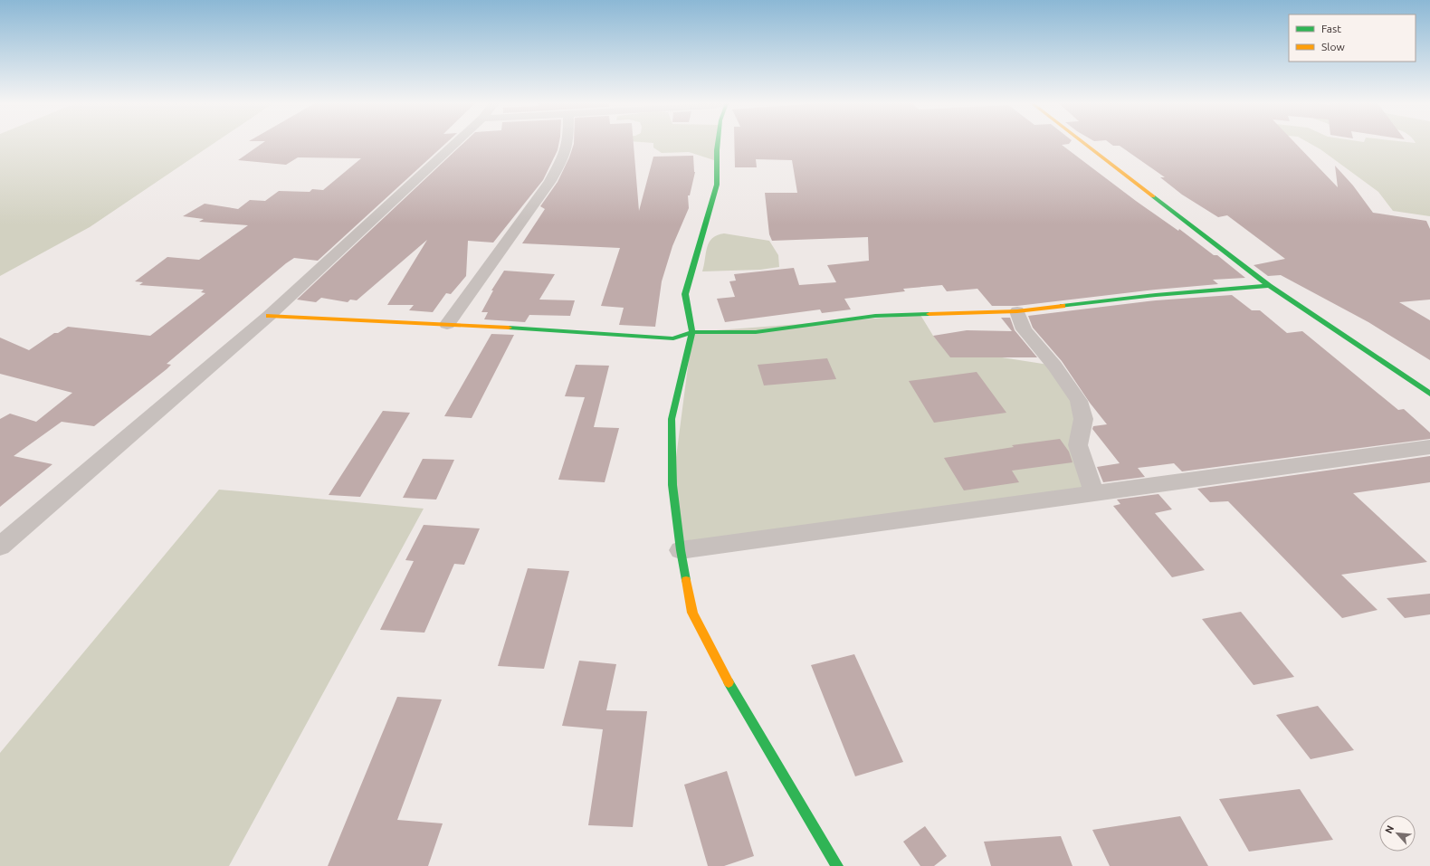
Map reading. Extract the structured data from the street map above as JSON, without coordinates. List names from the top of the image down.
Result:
{
  "legend": ["Fast", "Slow"],
  "north": "top left"
}
